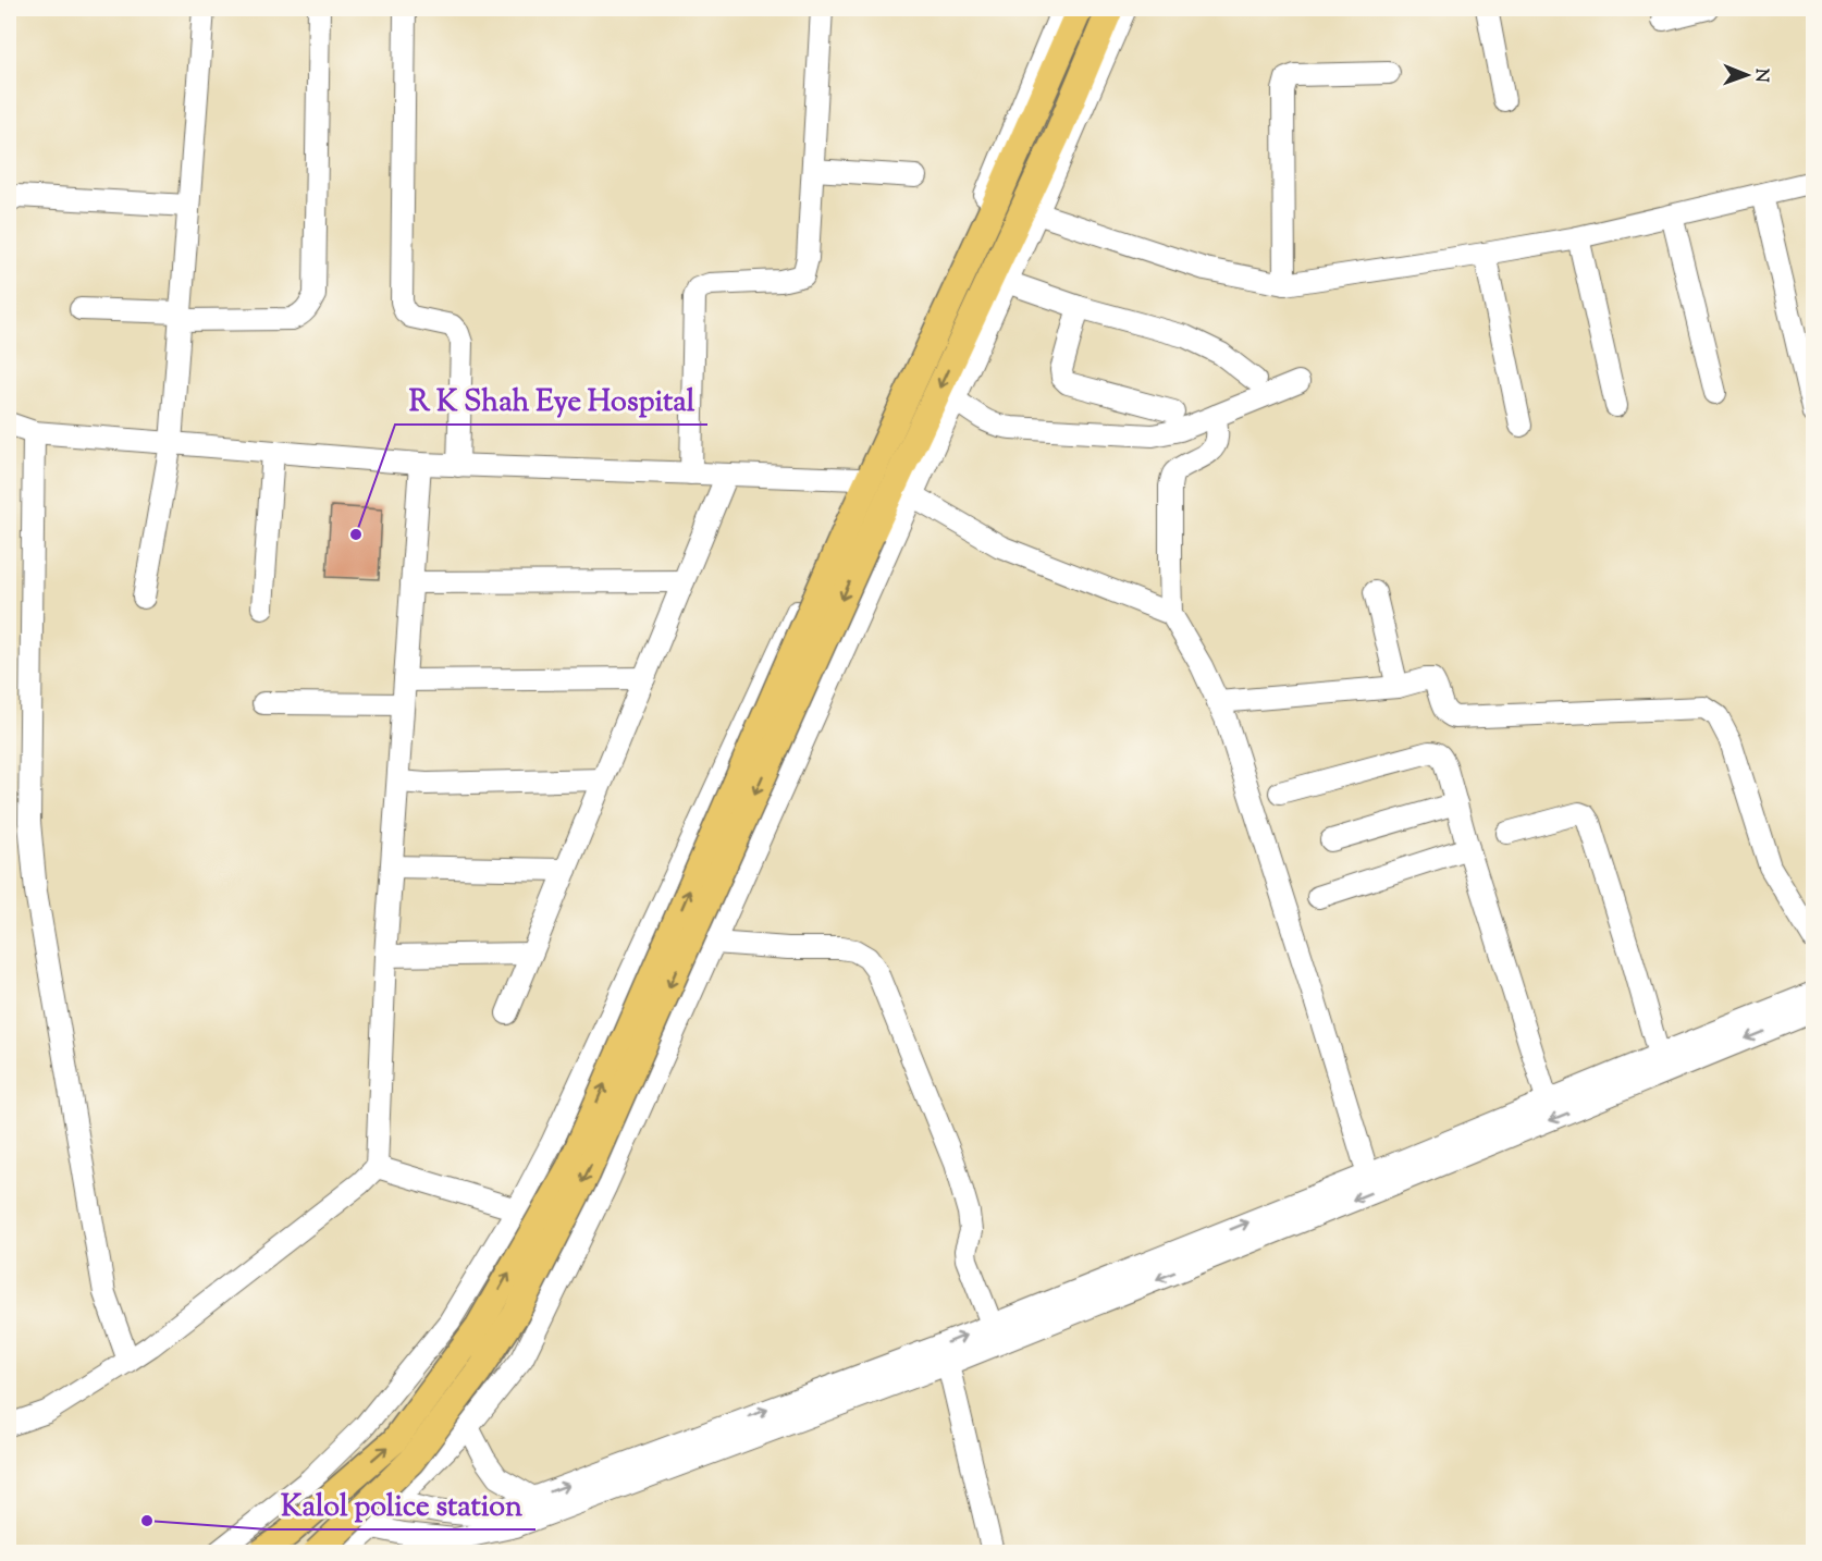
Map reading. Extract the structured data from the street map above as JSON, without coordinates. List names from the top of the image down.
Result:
{
  "places": ["R K Shah Eye Hospital", "Kalol police station"],
  "north": "right"
}
